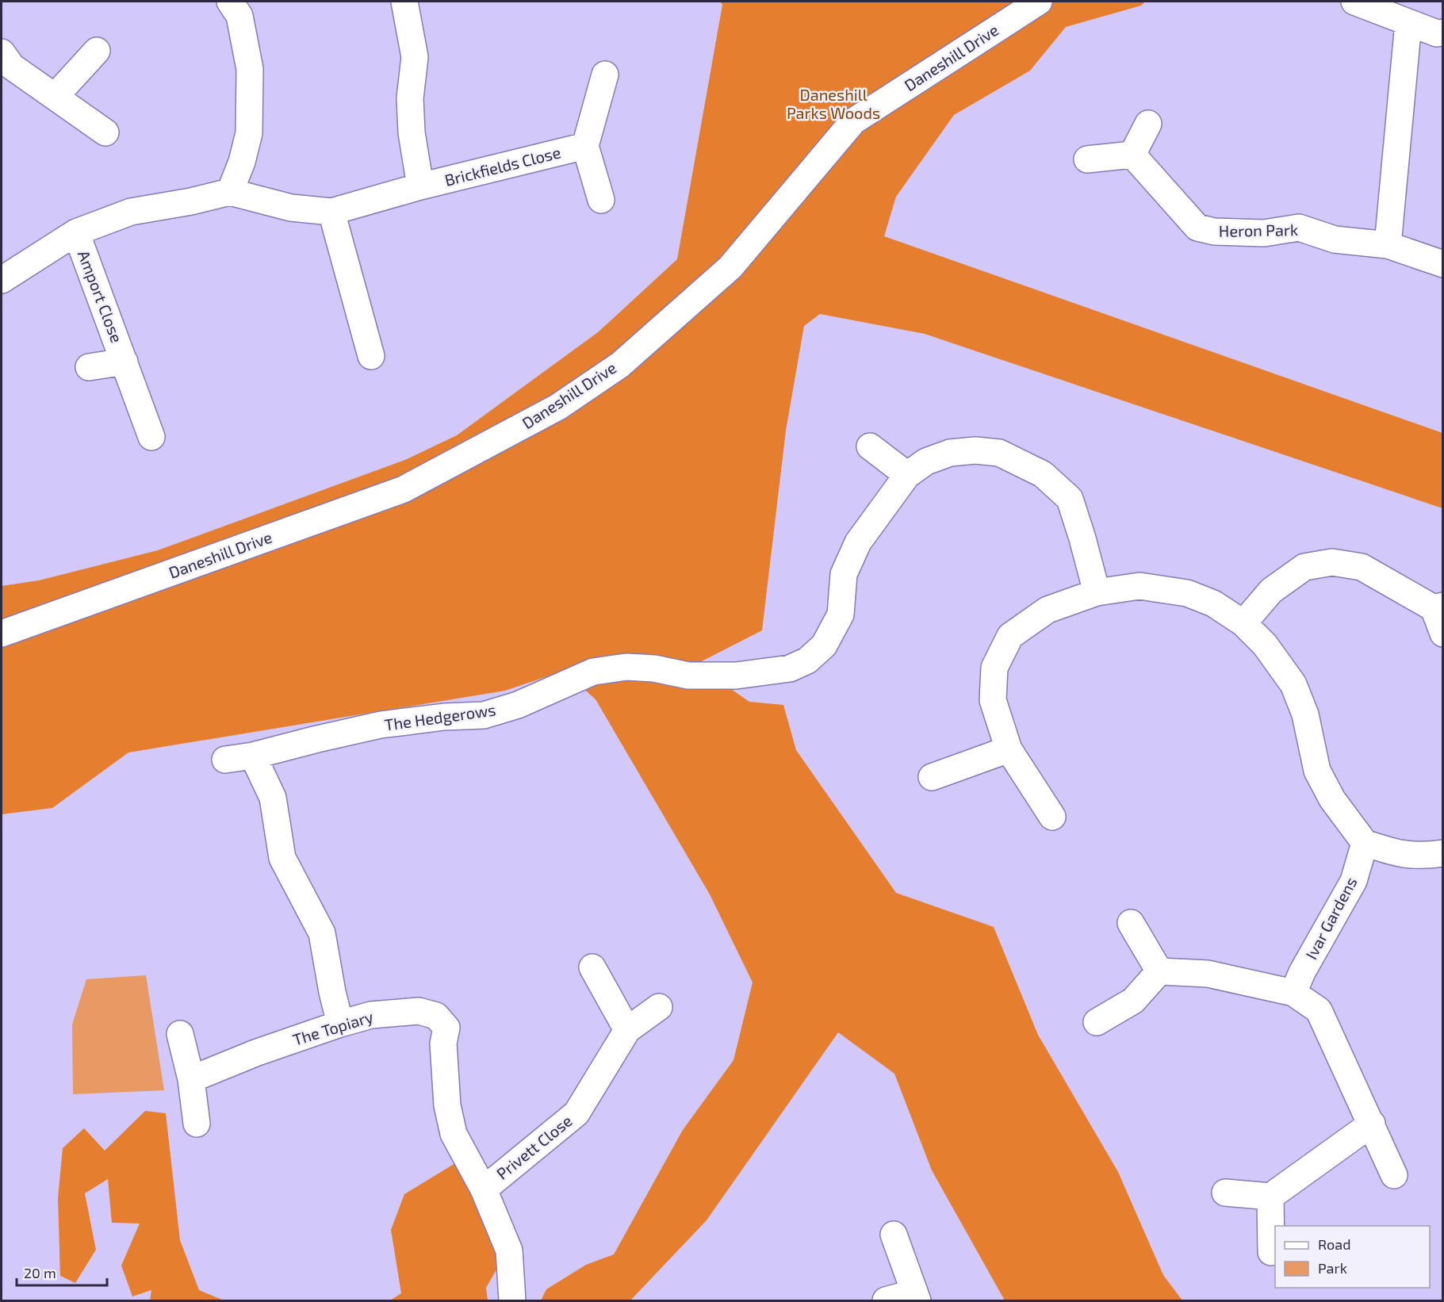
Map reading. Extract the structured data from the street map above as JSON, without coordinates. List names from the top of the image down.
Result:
{
  "streets": {
    "street": [
      "Daneshill Drive",
      "Brickfields Close",
      "Heron Park",
      "Amport Close",
      "The Hedgerows",
      "Ivar Gardens",
      "The Topiary",
      "Privett Close"
    ]
  },
  "crossings": [
    ["The Topiary", "Privett Close"]
  ],
  "parks": ["Daneshill Parks Woods"],
  "legend": ["Road", "Park"],
  "scale_bar": "20 m"
}
